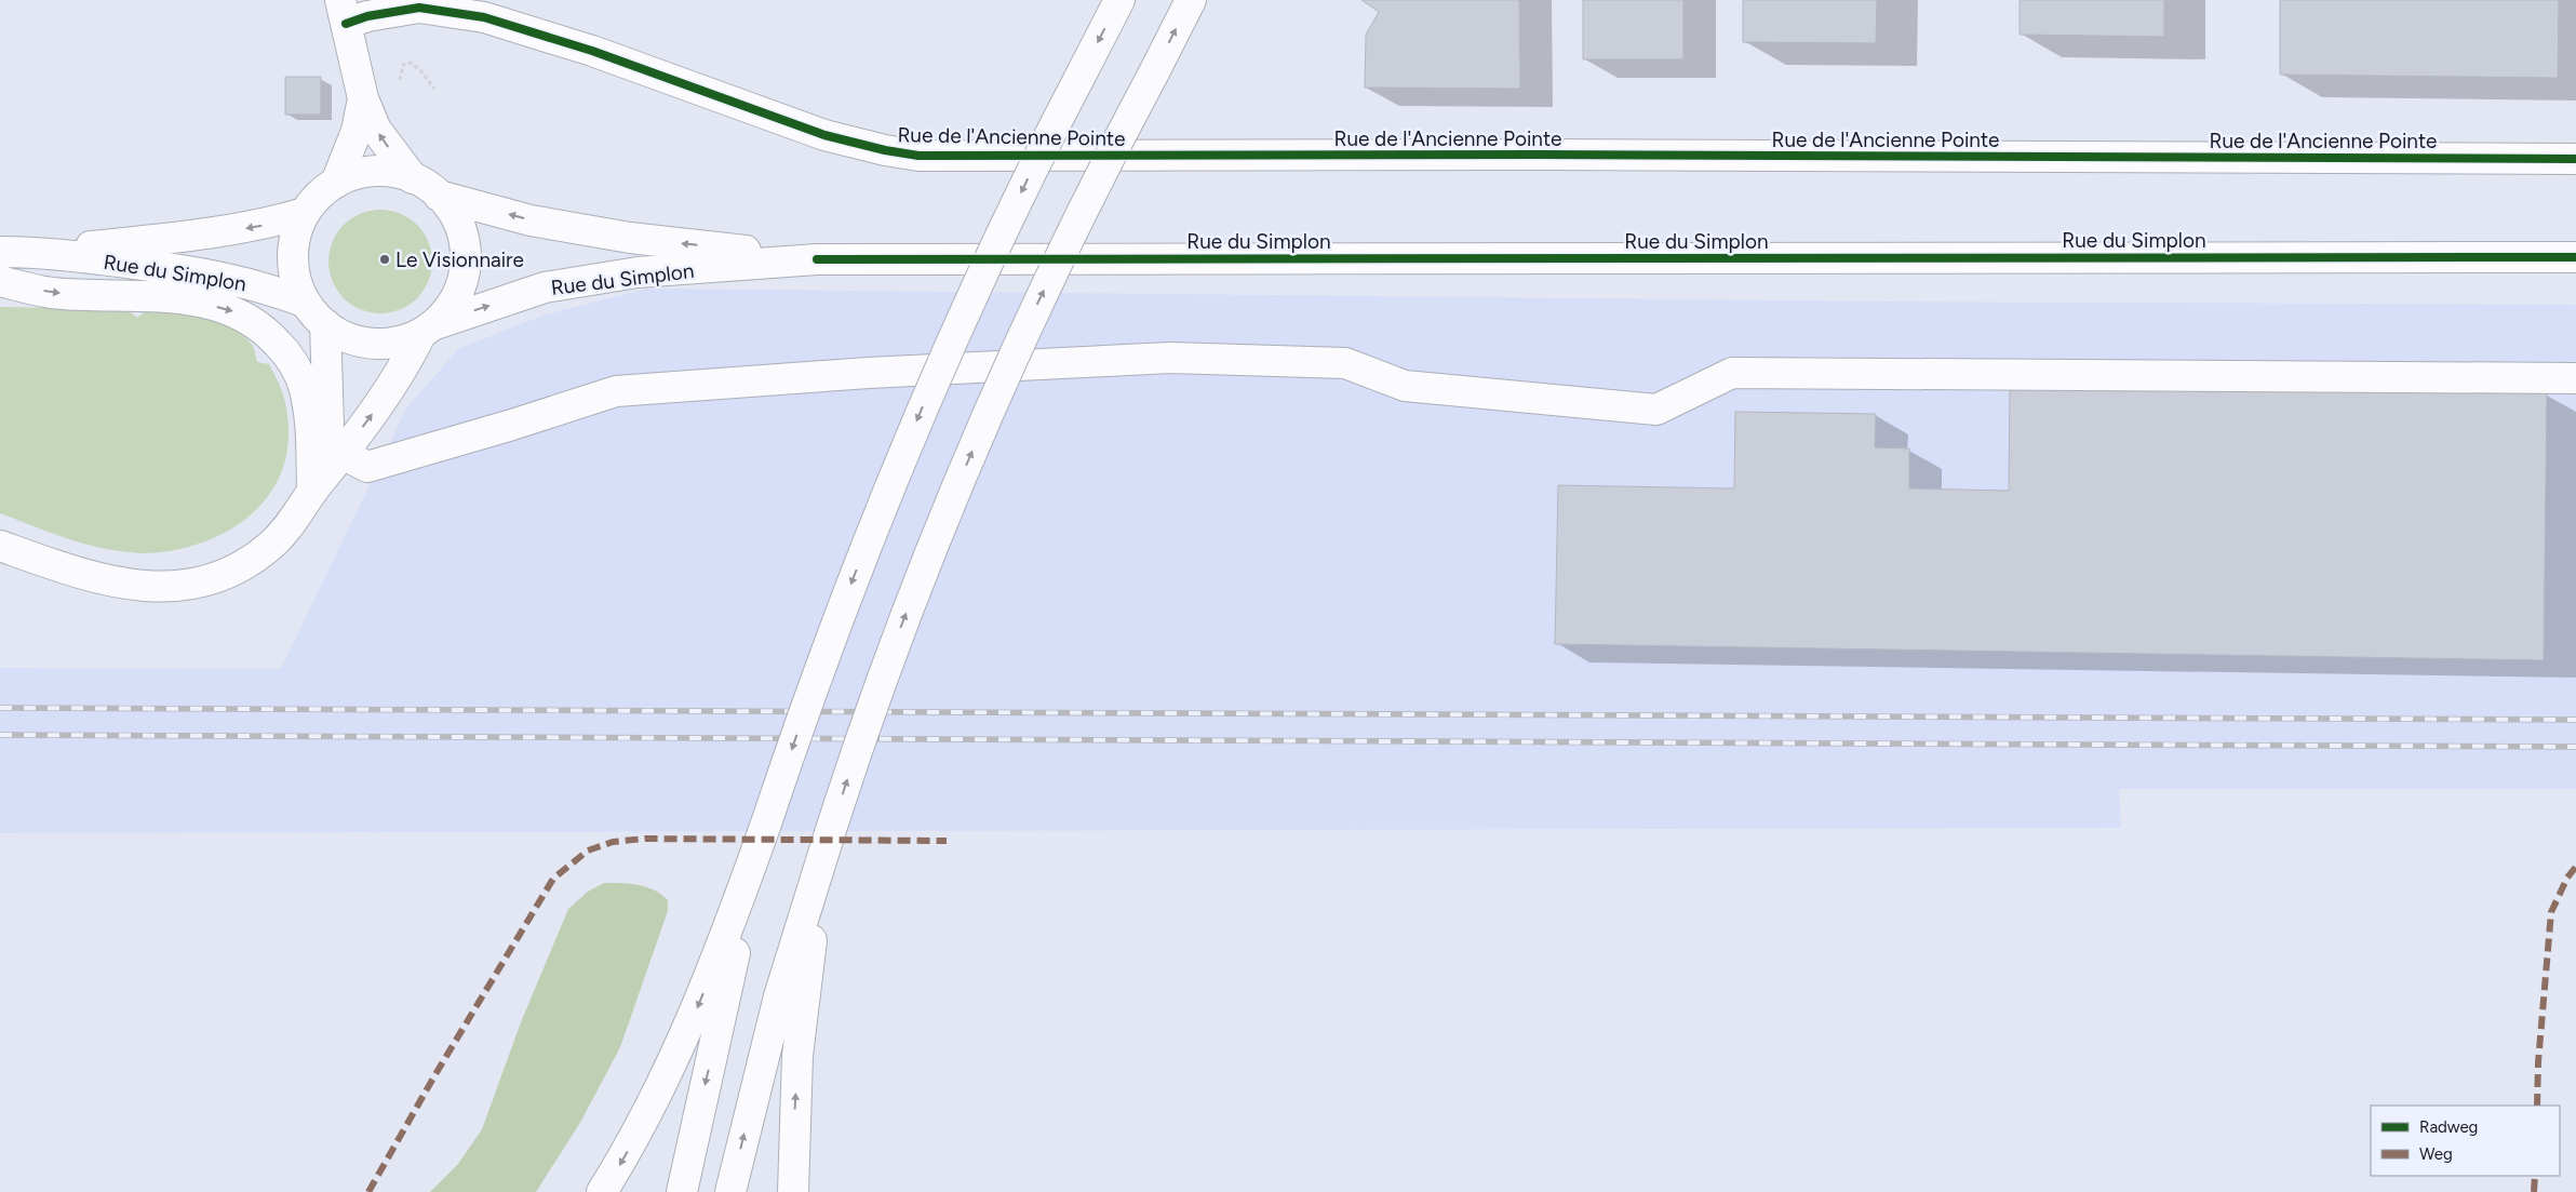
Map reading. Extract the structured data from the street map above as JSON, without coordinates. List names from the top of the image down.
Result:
{
  "streets": {
    "main road": ["Rue de l'Ancienne Pointe", "Rue du Simplon"]
  },
  "places": ["Le Visionnaire"],
  "legend": ["Radweg", "Weg"]
}
